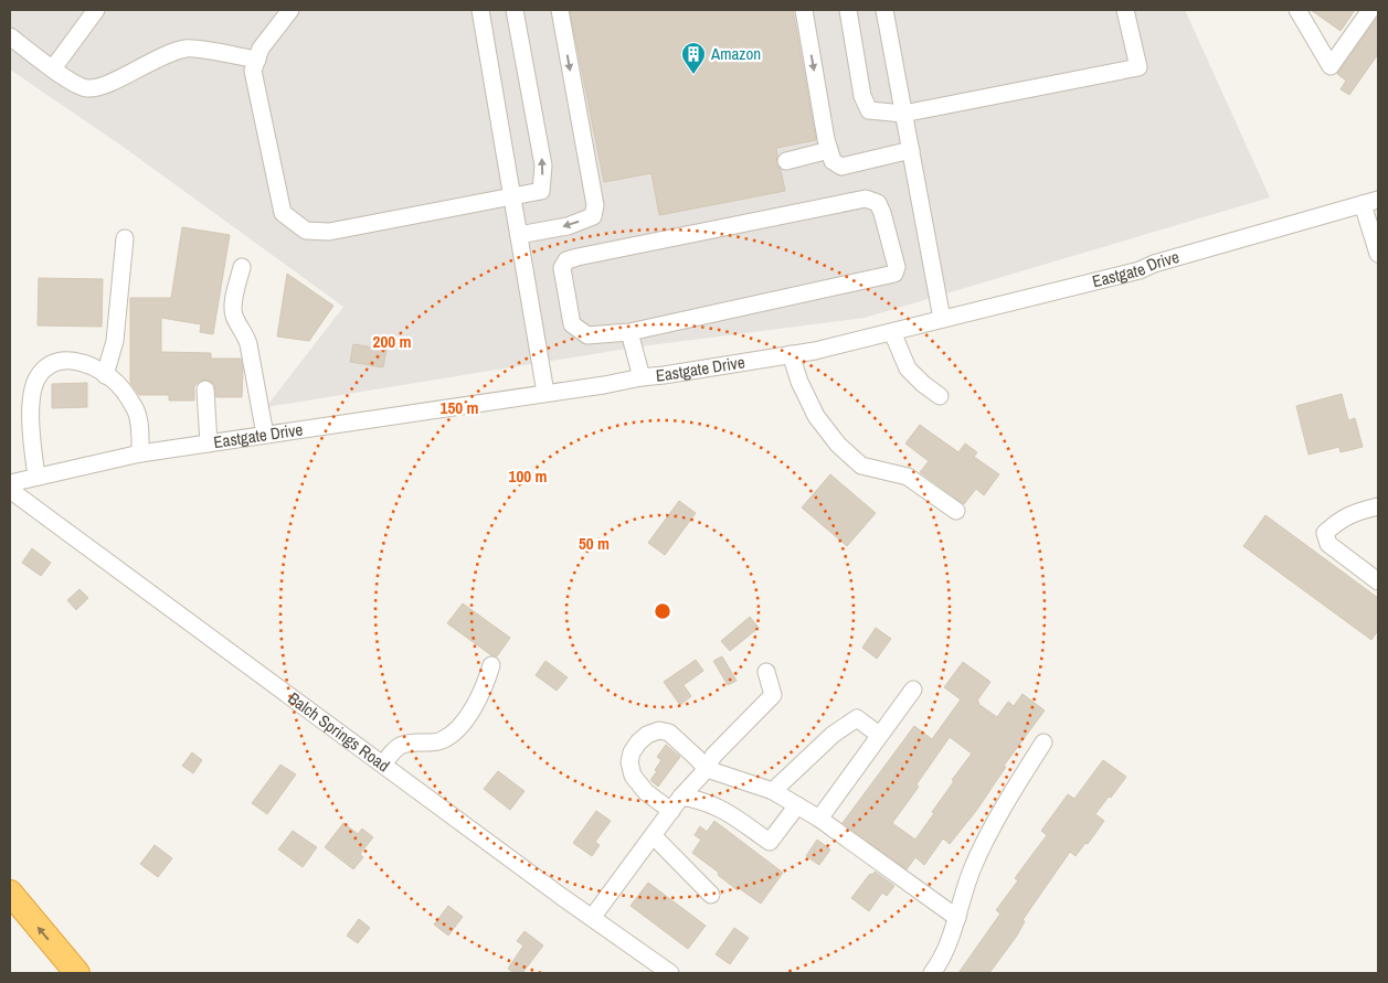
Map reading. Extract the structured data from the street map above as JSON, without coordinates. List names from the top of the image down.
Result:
{
  "streets": {
    "street": ["Eastgate Drive", "Balch Springs Road"]
  },
  "places": {
    "building": ["Amazon"]
  },
  "rings": [
    "200 m",
    "150 m",
    "100 m",
    "50 m"
  ]
}
